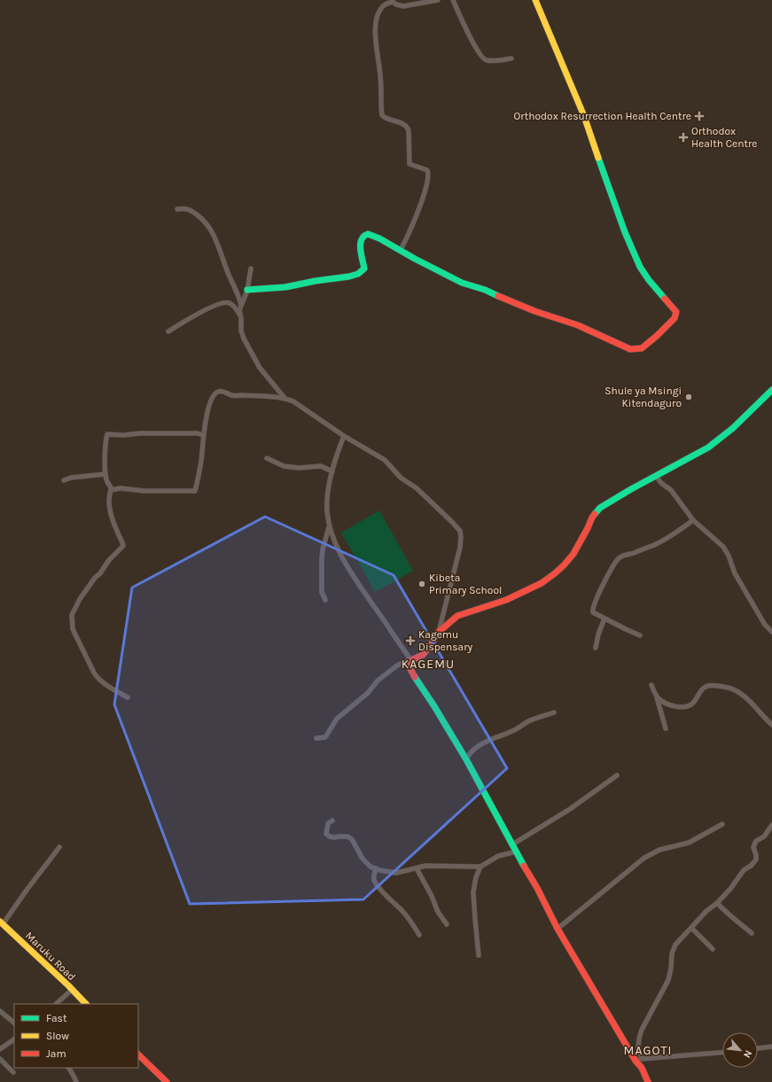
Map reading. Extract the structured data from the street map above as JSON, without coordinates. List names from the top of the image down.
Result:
{
  "streets": {
    "street": ["Maruku Road"]
  },
  "districts": ["KAGEMU", "MAGOTI"],
  "places": {
    "health": ["Orthodox Resurrection Health Centre", "Orthodox Health Centre", "Kagemu Dispensary"],
    "other": ["Shule ya Msingi Kitendaguro", "Kibeta Primary School"]
  },
  "legend": ["Fast", "Slow", "Jam"],
  "north": "bottom right"
}
